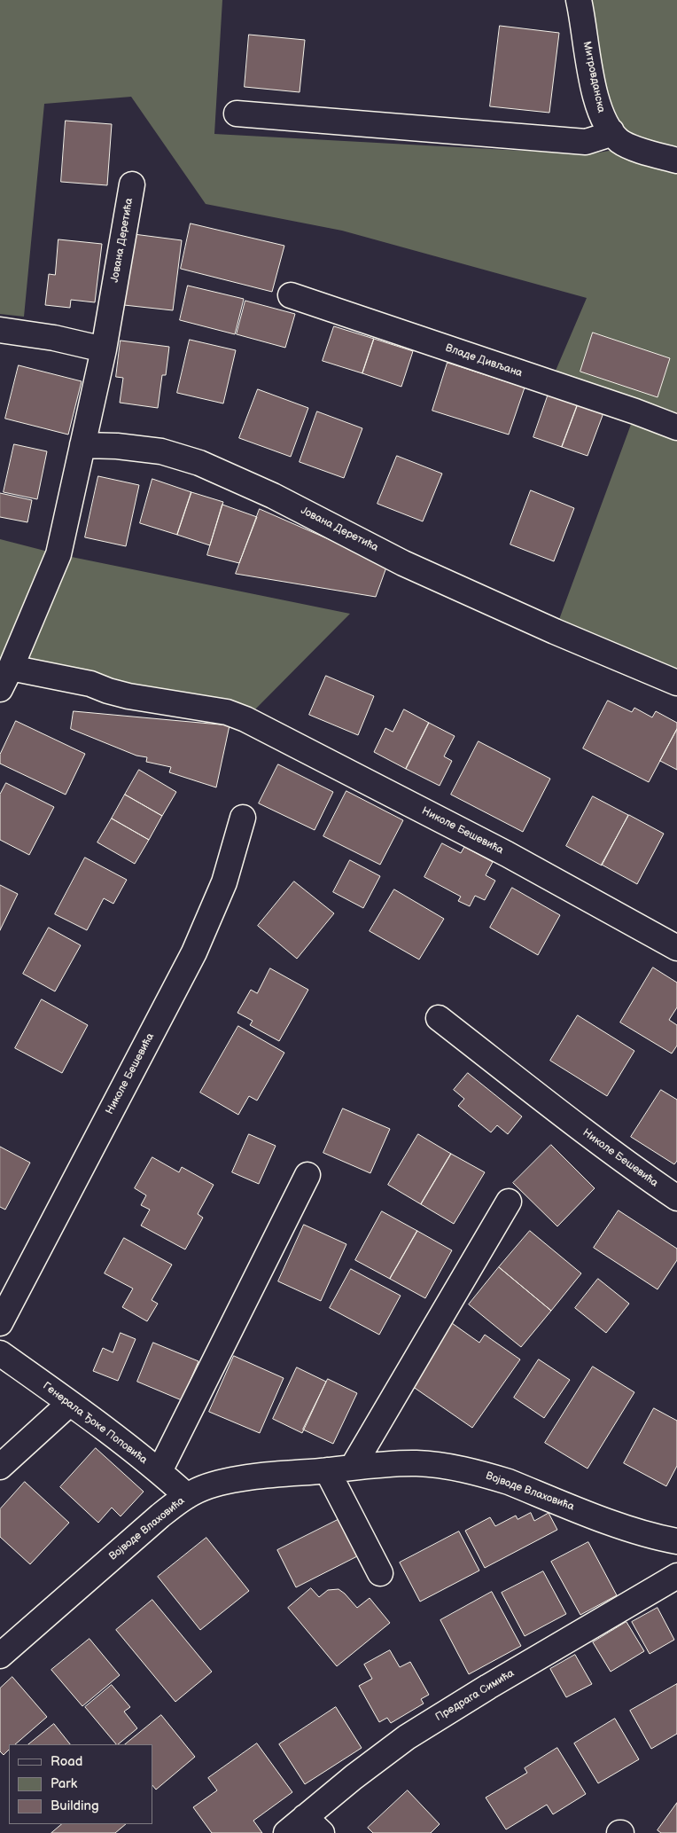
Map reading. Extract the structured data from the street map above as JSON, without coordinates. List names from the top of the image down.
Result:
{
  "streets": {
    "street": [
      "Митровданска",
      "Јована Деретића",
      "Владе Дивљана",
      "Николе Бешевића",
      "Генерала Ђоке Поповића",
      "Војводе Влаховића",
      "Предрага Симића"
    ]
  },
  "crossings": [
    ["Генерала Ђоке Поповића", "Војводе Влаховића"]
  ],
  "legend": ["Road", "Park", "Building"]
}
